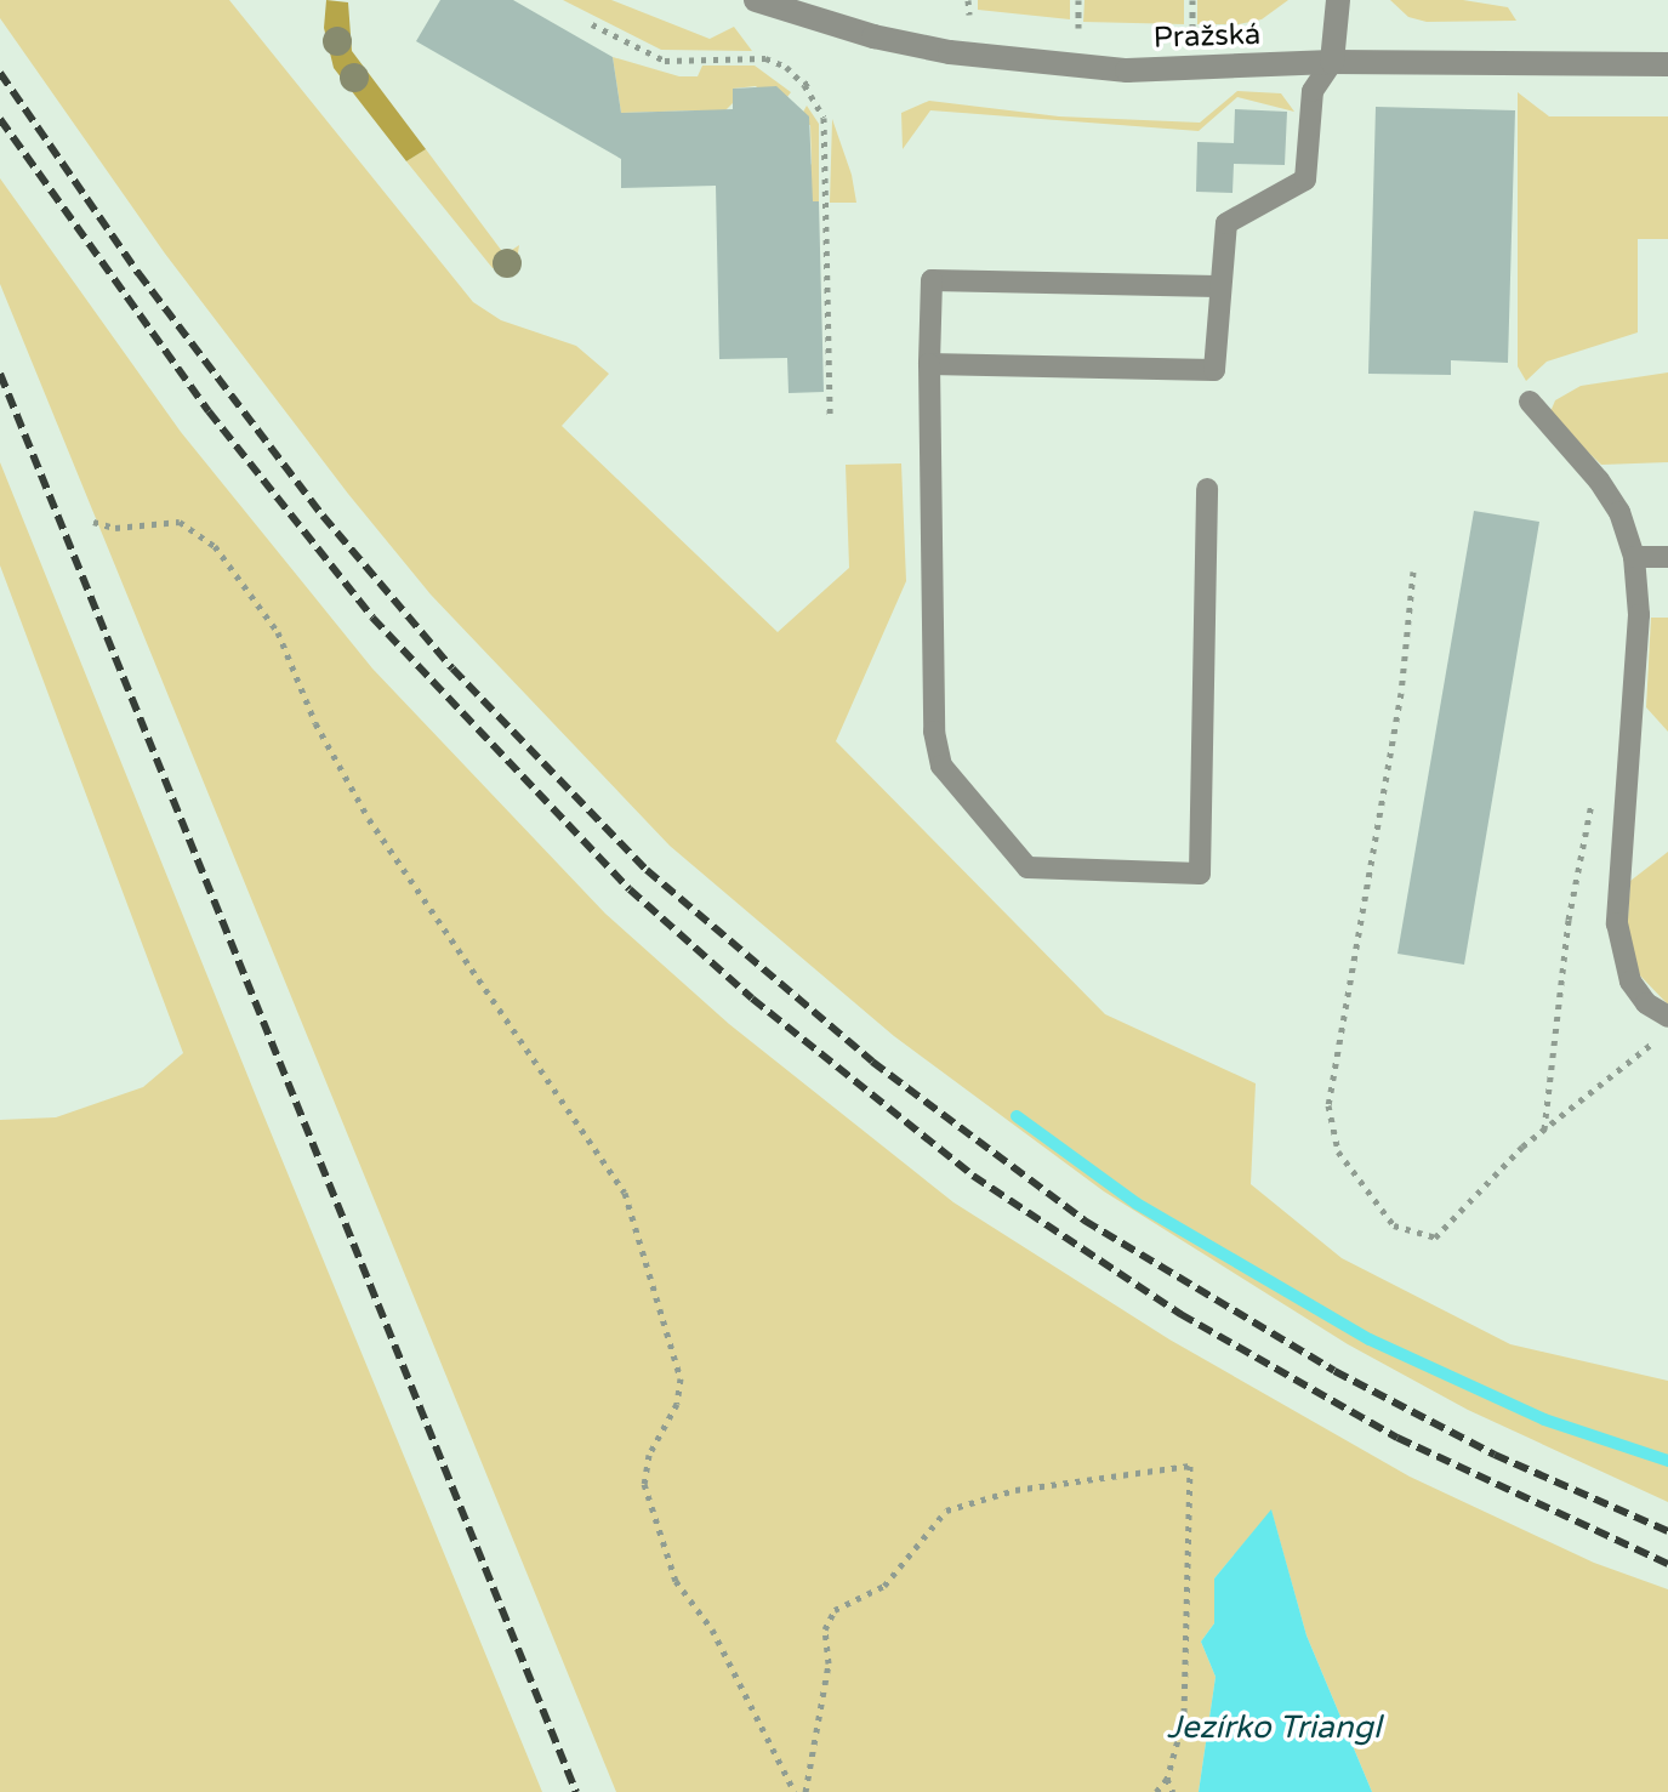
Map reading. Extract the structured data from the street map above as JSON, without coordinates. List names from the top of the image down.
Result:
{
  "streets": {
    "street": ["Pražská"]
  },
  "water": ["Jezírko Triangl"]
}
